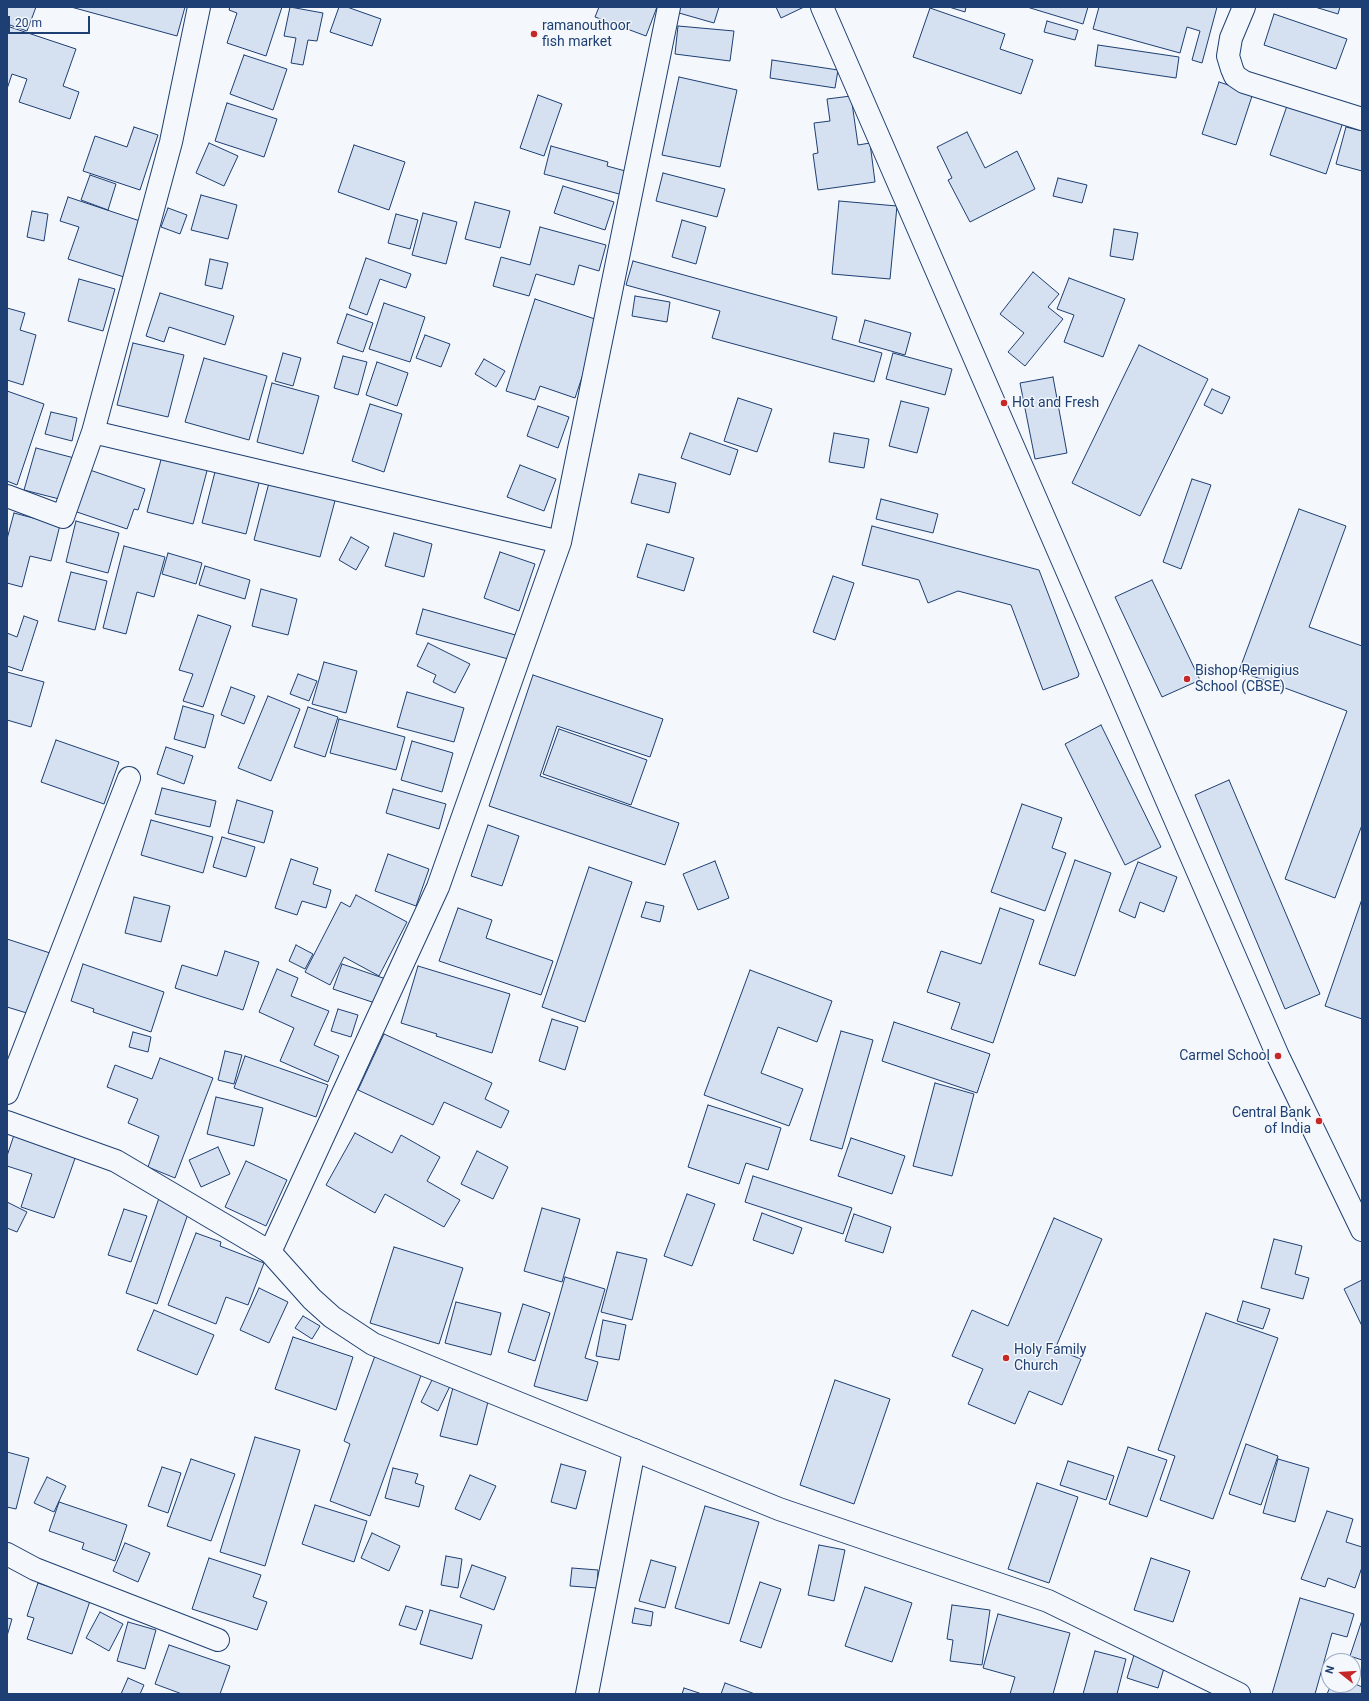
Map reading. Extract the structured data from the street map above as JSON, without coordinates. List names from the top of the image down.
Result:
{
  "places": [
    "ramanouthoor fish market",
    "Hot and Fresh",
    "Bishop Remigius School (CBSE)",
    "Carmel School",
    "Central Bank of India",
    "Holy Family Church"
  ],
  "scale_bar": "20 m",
  "north": "left"
}
